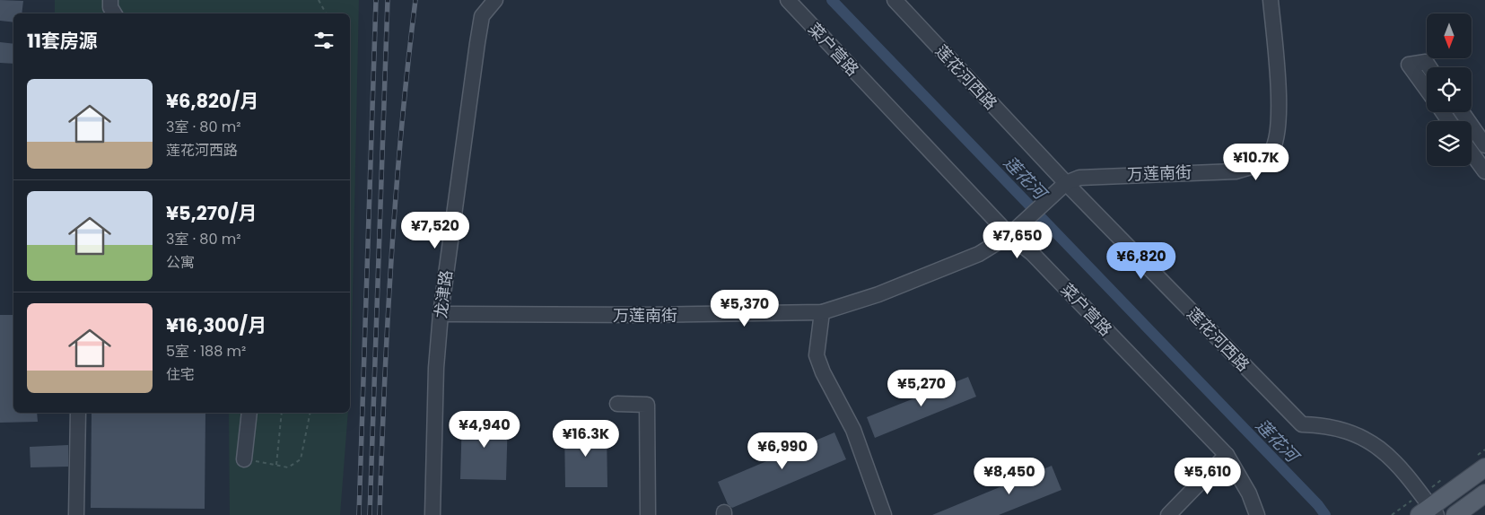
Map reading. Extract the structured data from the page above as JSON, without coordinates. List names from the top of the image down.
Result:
{
  "streets": {
    "street": [
      "菜户营路",
      "莲花河西路",
      "万莲南街",
      "龙津路"
    ]
  },
  "crossings": [
    ["菜户营路", "万莲南街"],
    ["莲花河西路", "万莲南街"],
    ["万莲南街", "龙津路"]
  ],
  "water": ["莲花河"],
  "north": "bottom",
  "page": {
    "heading": "11套房源",
    "list": [
      {
        "name": "¥6,820/月",
        "note": "3室 · 80 m² · 莲花河西路"
      },
      {
        "name": "¥5,270/月",
        "note": "3室 · 80 m² · 公寓"
      },
      {
        "name": "¥16,300/月",
        "note": "5室 · 188 m² · 住宅"
      }
    ],
    "price": [
      "¥10.7K",
      "¥7,520",
      "¥7,650",
      "¥6,820",
      "¥5,370",
      "¥5,270",
      "¥4,940",
      "¥16.3K",
      "¥6,990",
      "¥8,450",
      "¥5,610"
    ]
  }
}
